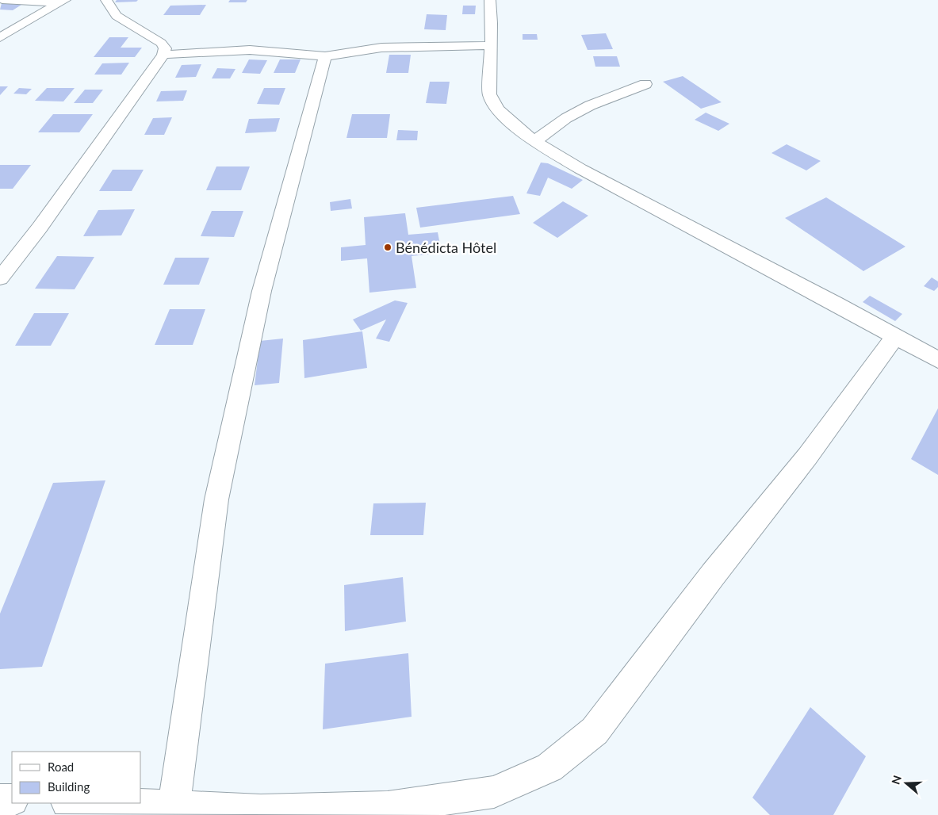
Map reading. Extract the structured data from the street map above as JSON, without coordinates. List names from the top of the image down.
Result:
{
  "places": ["Bénédicta Hôtel"],
  "legend": ["Road", "Building"],
  "north": "left"
}
